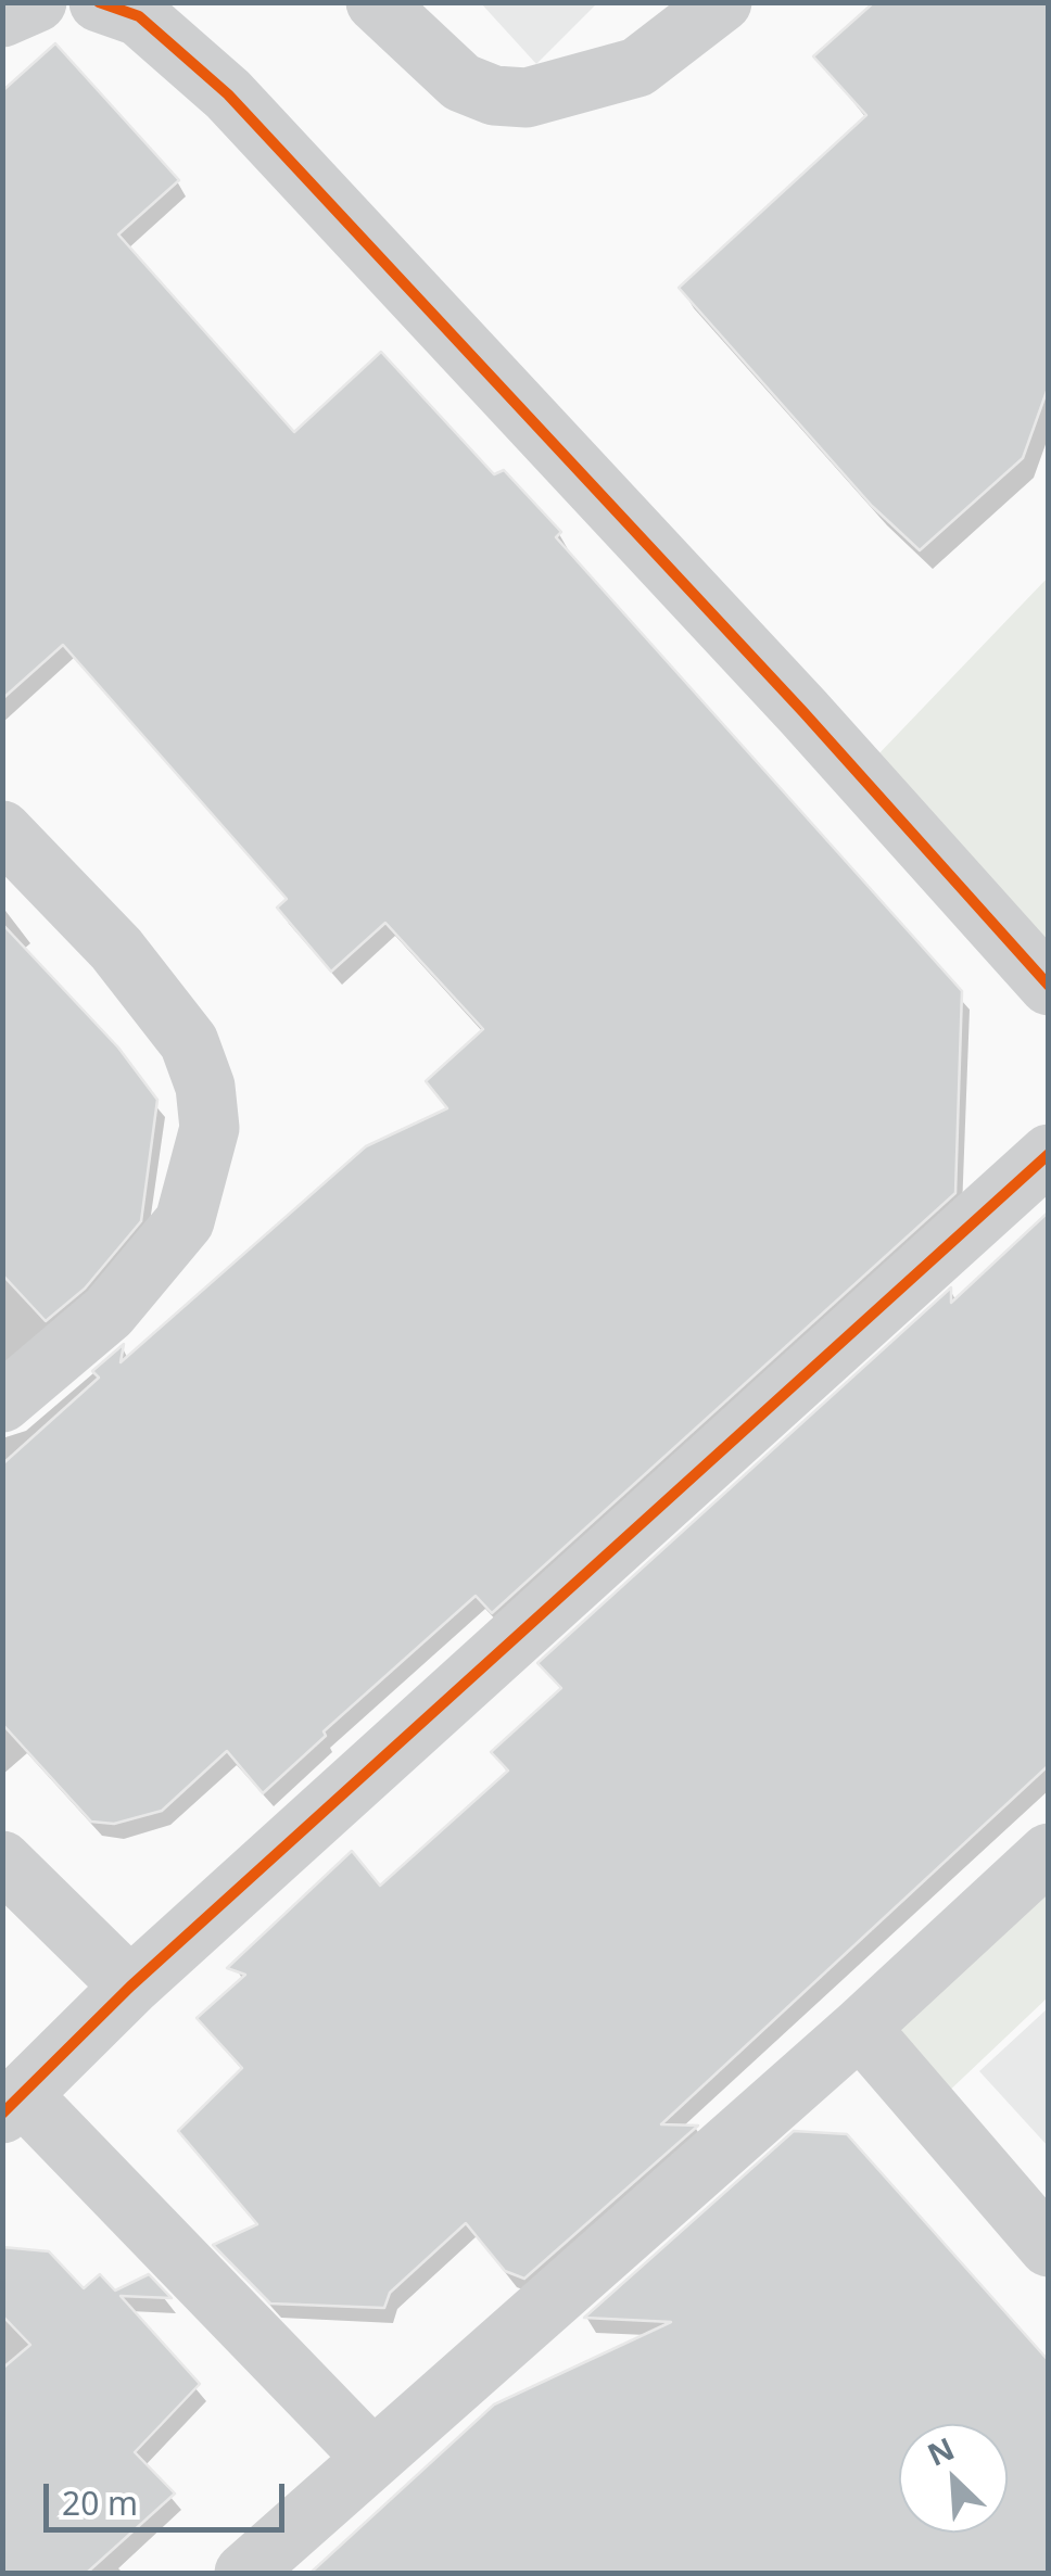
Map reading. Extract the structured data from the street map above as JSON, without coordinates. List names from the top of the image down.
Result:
{
  "scale_bar": "20 m",
  "north": "top left"
}
